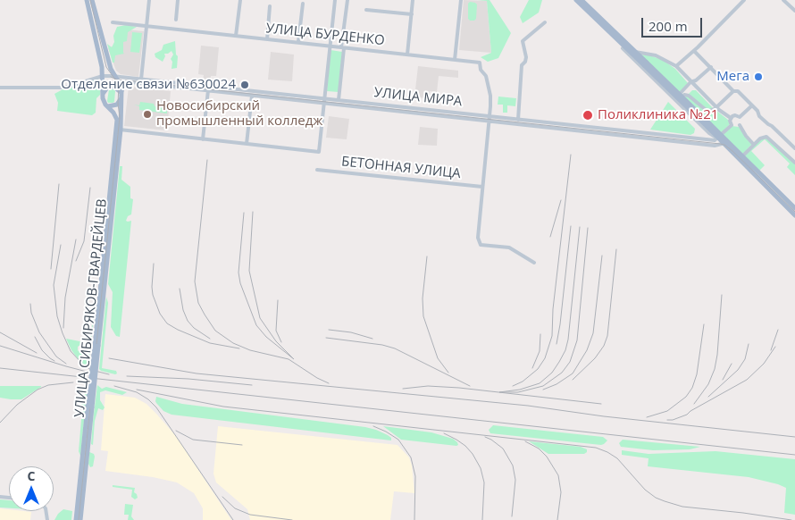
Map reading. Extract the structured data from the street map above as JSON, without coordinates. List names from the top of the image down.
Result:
{
  "streets": {
    "main road": ["УЛИЦА СИБИРЯКОВ-ГВАРДЕЙЦЕВ"],
    "street": ["УЛИЦА БУРДЕНКО", "УЛИЦА МИРА", "БЕТОННАЯ УЛИЦА"]
  },
  "crossings": [
    ["УЛИЦА БУРДЕНКО", "УЛИЦА МИРА"],
    ["УЛИЦА МИРА", "УЛИЦА СИБИРЯКОВ-ГВАРДЕЙЦЕВ"]
  ],
  "places": [
    "Мега",
    "Отделение связи №630024",
    "Новосибирский промышленный колледж",
    "Поликлиника №21"
  ],
  "scale_bar": "200 m",
  "north": "top"
}
